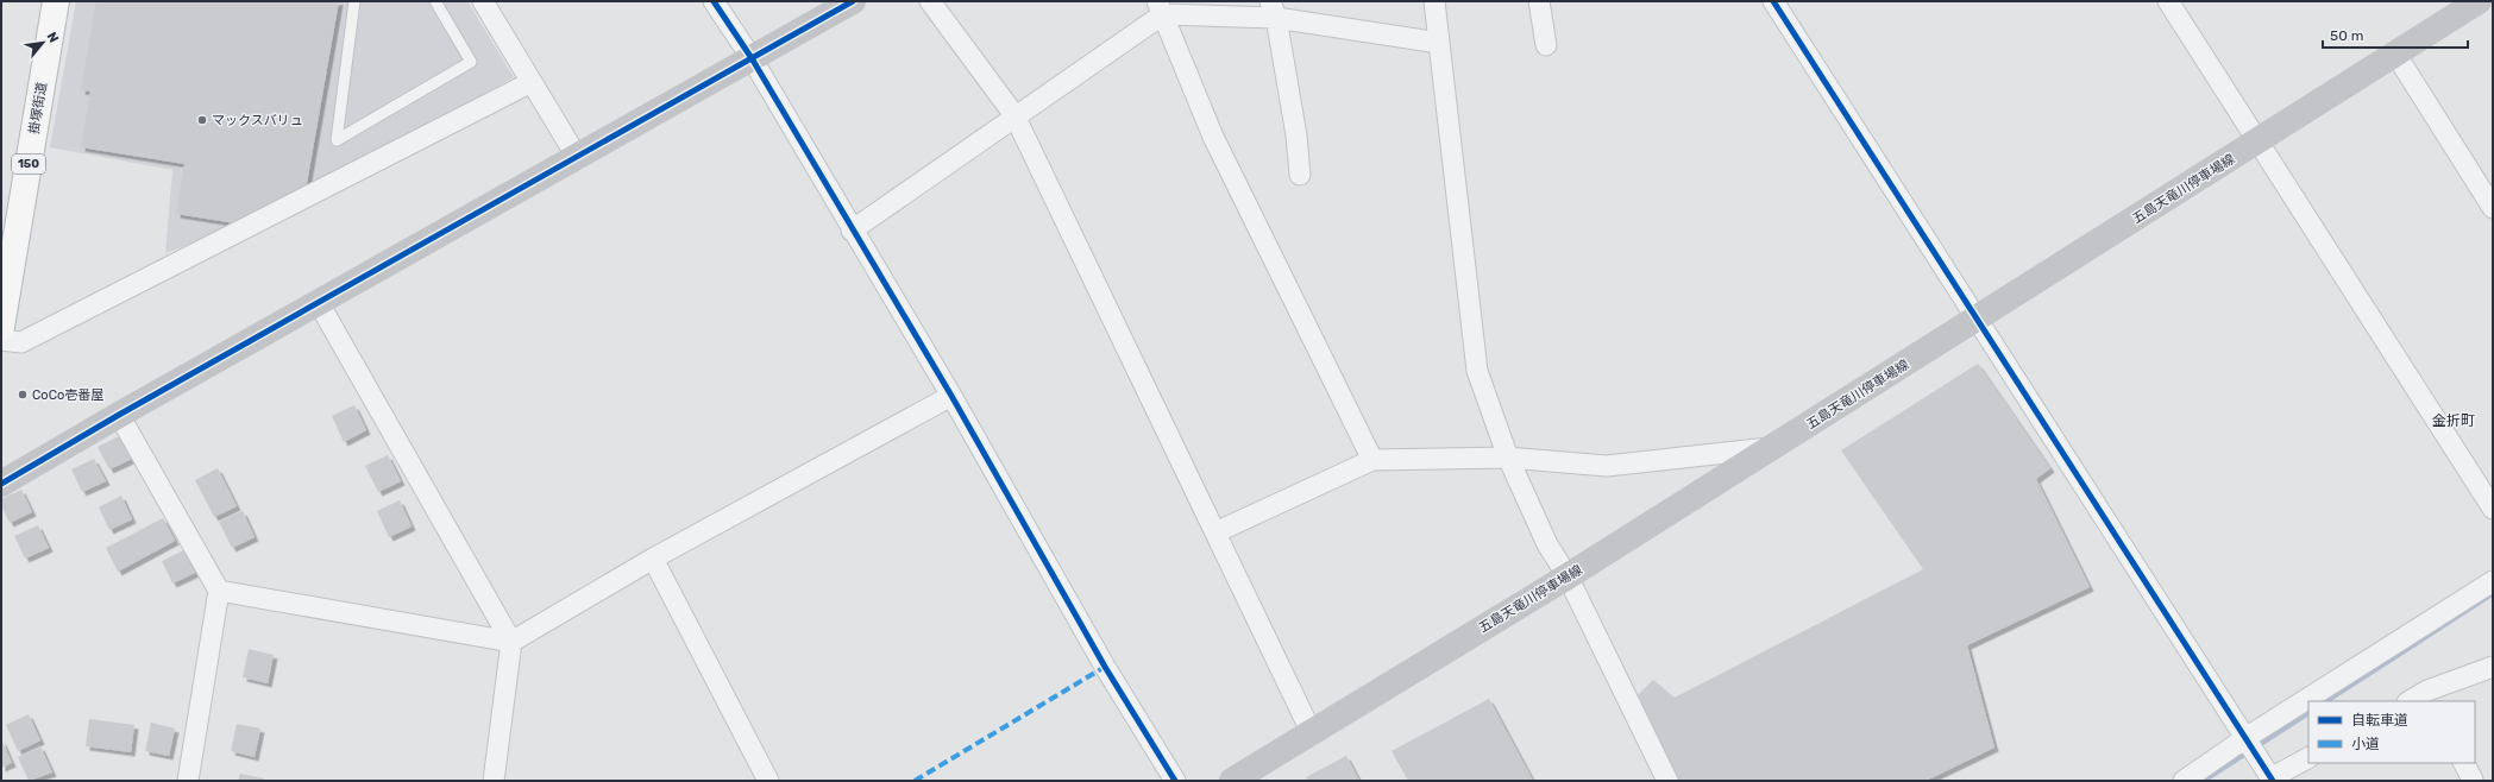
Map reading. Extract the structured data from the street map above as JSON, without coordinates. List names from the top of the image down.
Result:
{
  "streets": {
    "highway": ["掛塚街道", "150"],
    "main road": ["五島天竜川停車場線"]
  },
  "districts": ["金折町"],
  "places": ["マックスバリュ", "CoCo壱番屋"],
  "legend": ["自転車道", "小道"],
  "scale_bar": "50 m",
  "north": "top right"
}
